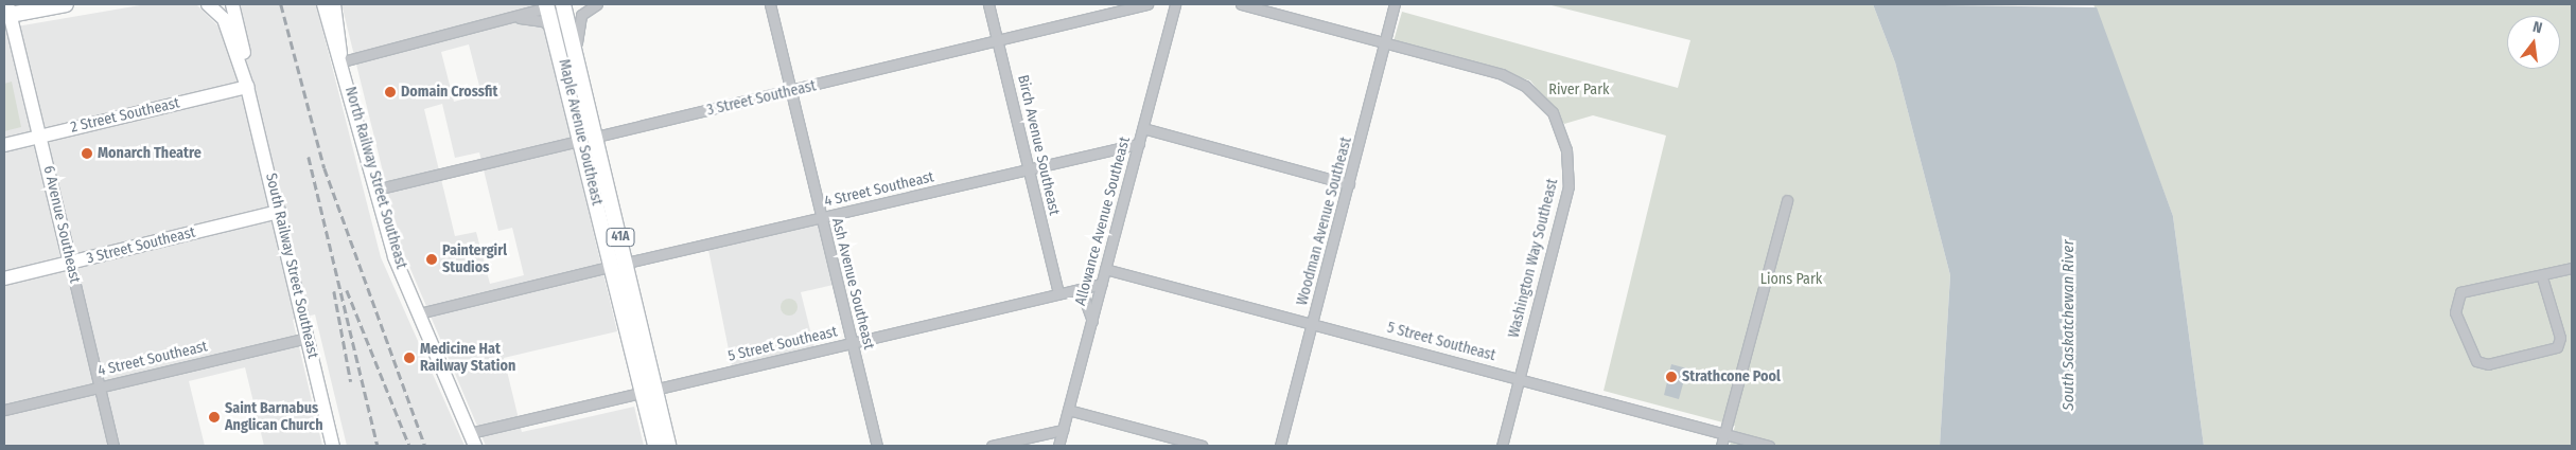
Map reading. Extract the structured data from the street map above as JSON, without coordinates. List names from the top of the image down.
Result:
{
  "streets": {
    "main road": ["Maple Avenue Southeast", "41A"],
    "street": [
      "3 Street Southeast",
      "2 Street Southeast",
      "Birch Avenue Southeast",
      "North Railway Street Southeast",
      "4 Street Southeast",
      "Allowance Avenue Southeast",
      "Woodman Avenue Southeast",
      "6 Avenue Southeast",
      "Washington Way Southeast",
      "South Railway Street Southeast",
      "Ash Avenue Southeast",
      "5 Street Southeast"
    ]
  },
  "crossings": [
    ["3 Street Southeast", "Maple Avenue Southeast"],
    ["3 Street Southeast", "Birch Avenue Southeast"],
    ["3 Street Southeast", "North Railway Street Southeast"],
    ["3 Street Southeast", "6 Avenue Southeast"],
    ["3 Street Southeast", "South Railway Street Southeast"],
    ["3 Street Southeast", "Ash Avenue Southeast"],
    ["2 Street Southeast", "6 Avenue Southeast"],
    ["2 Street Southeast", "South Railway Street Southeast"],
    ["Maple Avenue Southeast", "4 Street Southeast"],
    ["Maple Avenue Southeast", "5 Street Southeast"],
    ["Birch Avenue Southeast", "4 Street Southeast"],
    ["Birch Avenue Southeast", "5 Street Southeast"],
    ["North Railway Street Southeast", "4 Street Southeast"],
    ["North Railway Street Southeast", "5 Street Southeast"],
    ["4 Street Southeast", "Allowance Avenue Southeast"],
    ["4 Street Southeast", "6 Avenue Southeast"],
    ["4 Street Southeast", "South Railway Street Southeast"],
    ["4 Street Southeast", "Ash Avenue Southeast"],
    ["Allowance Avenue Southeast", "5 Street Southeast"],
    ["Woodman Avenue Southeast", "Washington Way Southeast"],
    ["Woodman Avenue Southeast", "5 Street Southeast"],
    ["Washington Way Southeast", "5 Street Southeast"],
    ["Ash Avenue Southeast", "5 Street Southeast"]
  ],
  "water": ["South Saskatchewan River"],
  "parks": ["River Park", "Lions Park"],
  "places": [
    "Domain Crossfit",
    "Monarch Theatre",
    "Paintergirl Studios",
    "Medicine Hat Railway Station",
    "Strathcone Pool",
    "Saint Barnabus Anglican Church"
  ],
  "north": "top"
}
